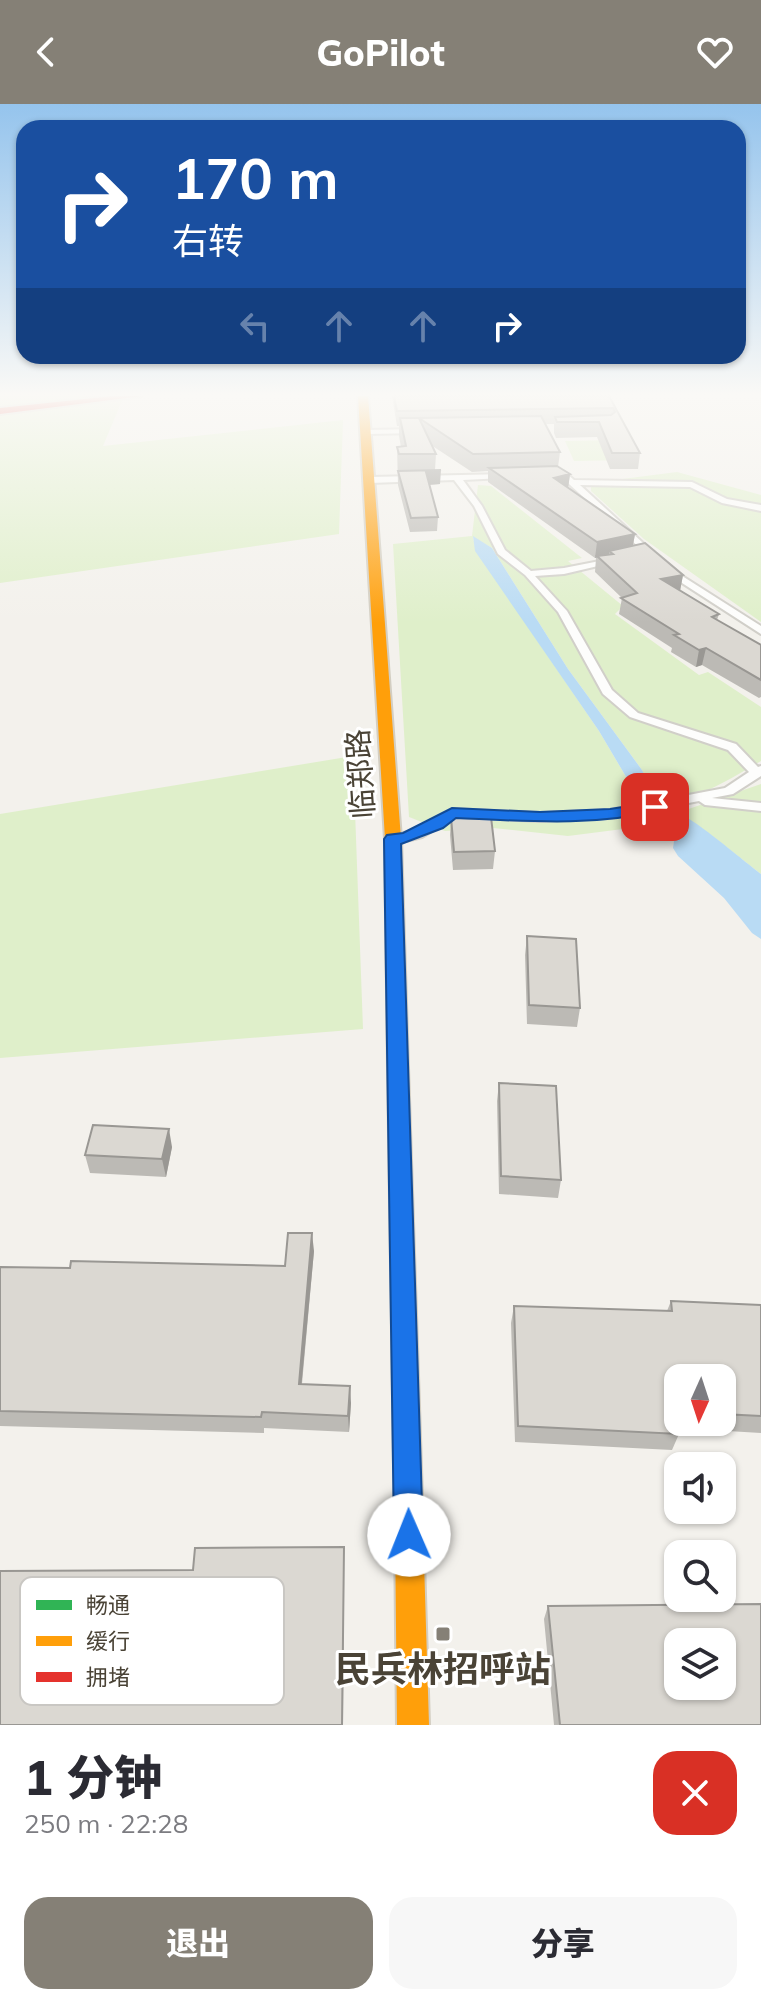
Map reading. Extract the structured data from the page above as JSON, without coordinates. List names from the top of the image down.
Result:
{
  "streets": {
    "main road": ["临郑路"]
  },
  "places": {
    "transit": ["民兵林招呼站"]
  },
  "legend": ["畅通", "缓行", "拥堵"],
  "north": "bottom",
  "page": {
    "header": "GoPilot",
    "turn": ["170 m", "右转"],
    "heading": ["1 分钟", "250 m · 22:28"],
    "buttons": ["退出", "分享"]
  }
}
